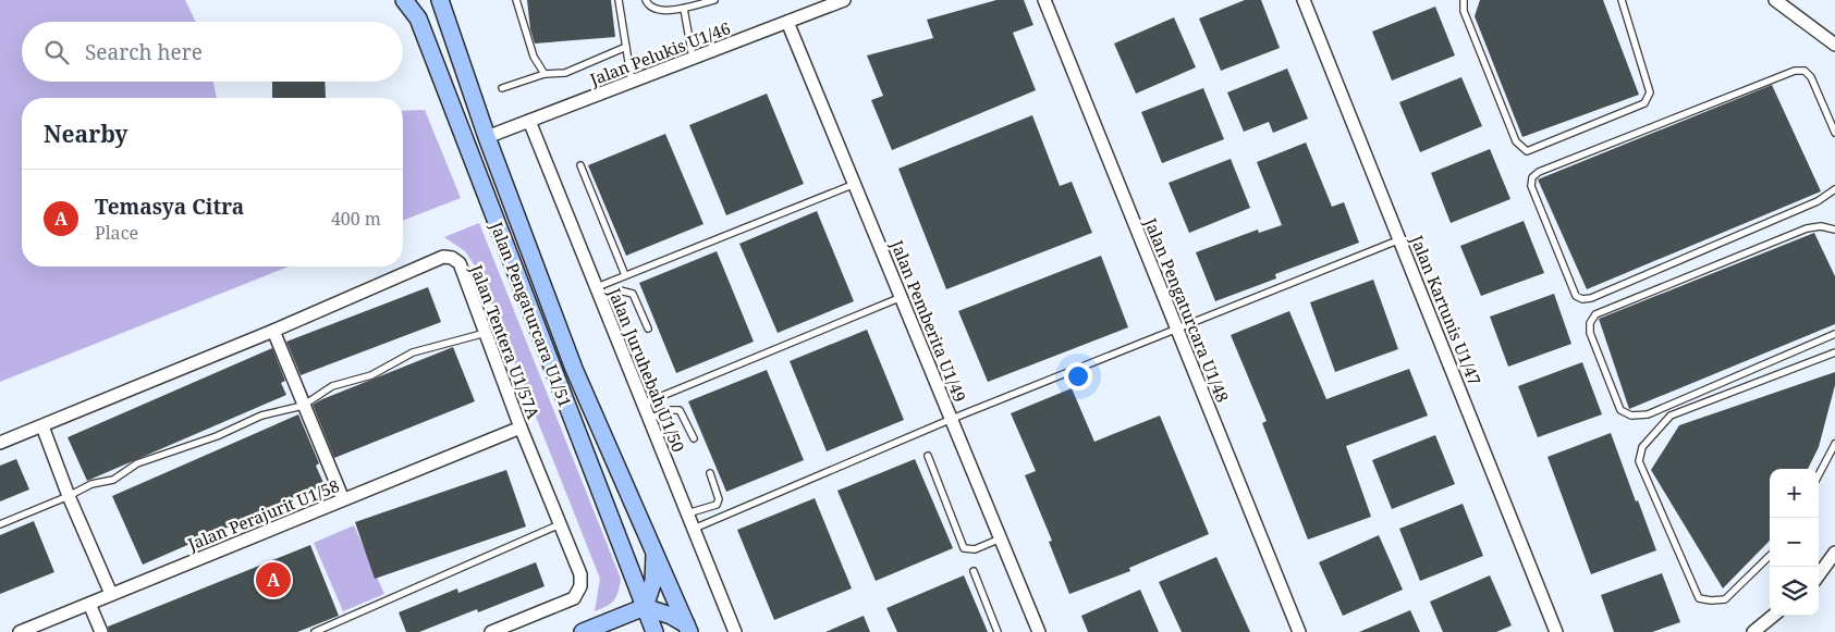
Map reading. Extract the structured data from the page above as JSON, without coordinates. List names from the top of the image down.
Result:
{
  "streets": {
    "main road": ["Jalan Pengaturcara U1/51"],
    "street": [
      "Jalan Pelukis U1/46",
      "Jalan Pengaturcara U1/48",
      "Jalan Kartunis U1/47",
      "Jalan Pemberita U1/49",
      "Jalan Tentera U1/57A",
      "Jalan Juruhebah U1/50",
      "Jalan Perajurit U1/58"
    ]
  },
  "crossings": [
    ["Jalan Pelukis U1/46", "Jalan Pengaturcara U1/51"],
    ["Jalan Pelukis U1/46", "Jalan Pemberita U1/49"],
    ["Jalan Pelukis U1/46", "Jalan Juruhebah U1/50"],
    ["Jalan Tentera U1/57A", "Jalan Perajurit U1/58"]
  ],
  "page": {
    "search": "Search here",
    "heading": "Nearby",
    "list": [
      {
        "mark": "A",
        "name": "Temasya Citra",
        "note": "Place",
        "value": "400 m"
      }
    ],
    "map_buttons": ["+", "−"],
    "pins": "A"
  }
}
